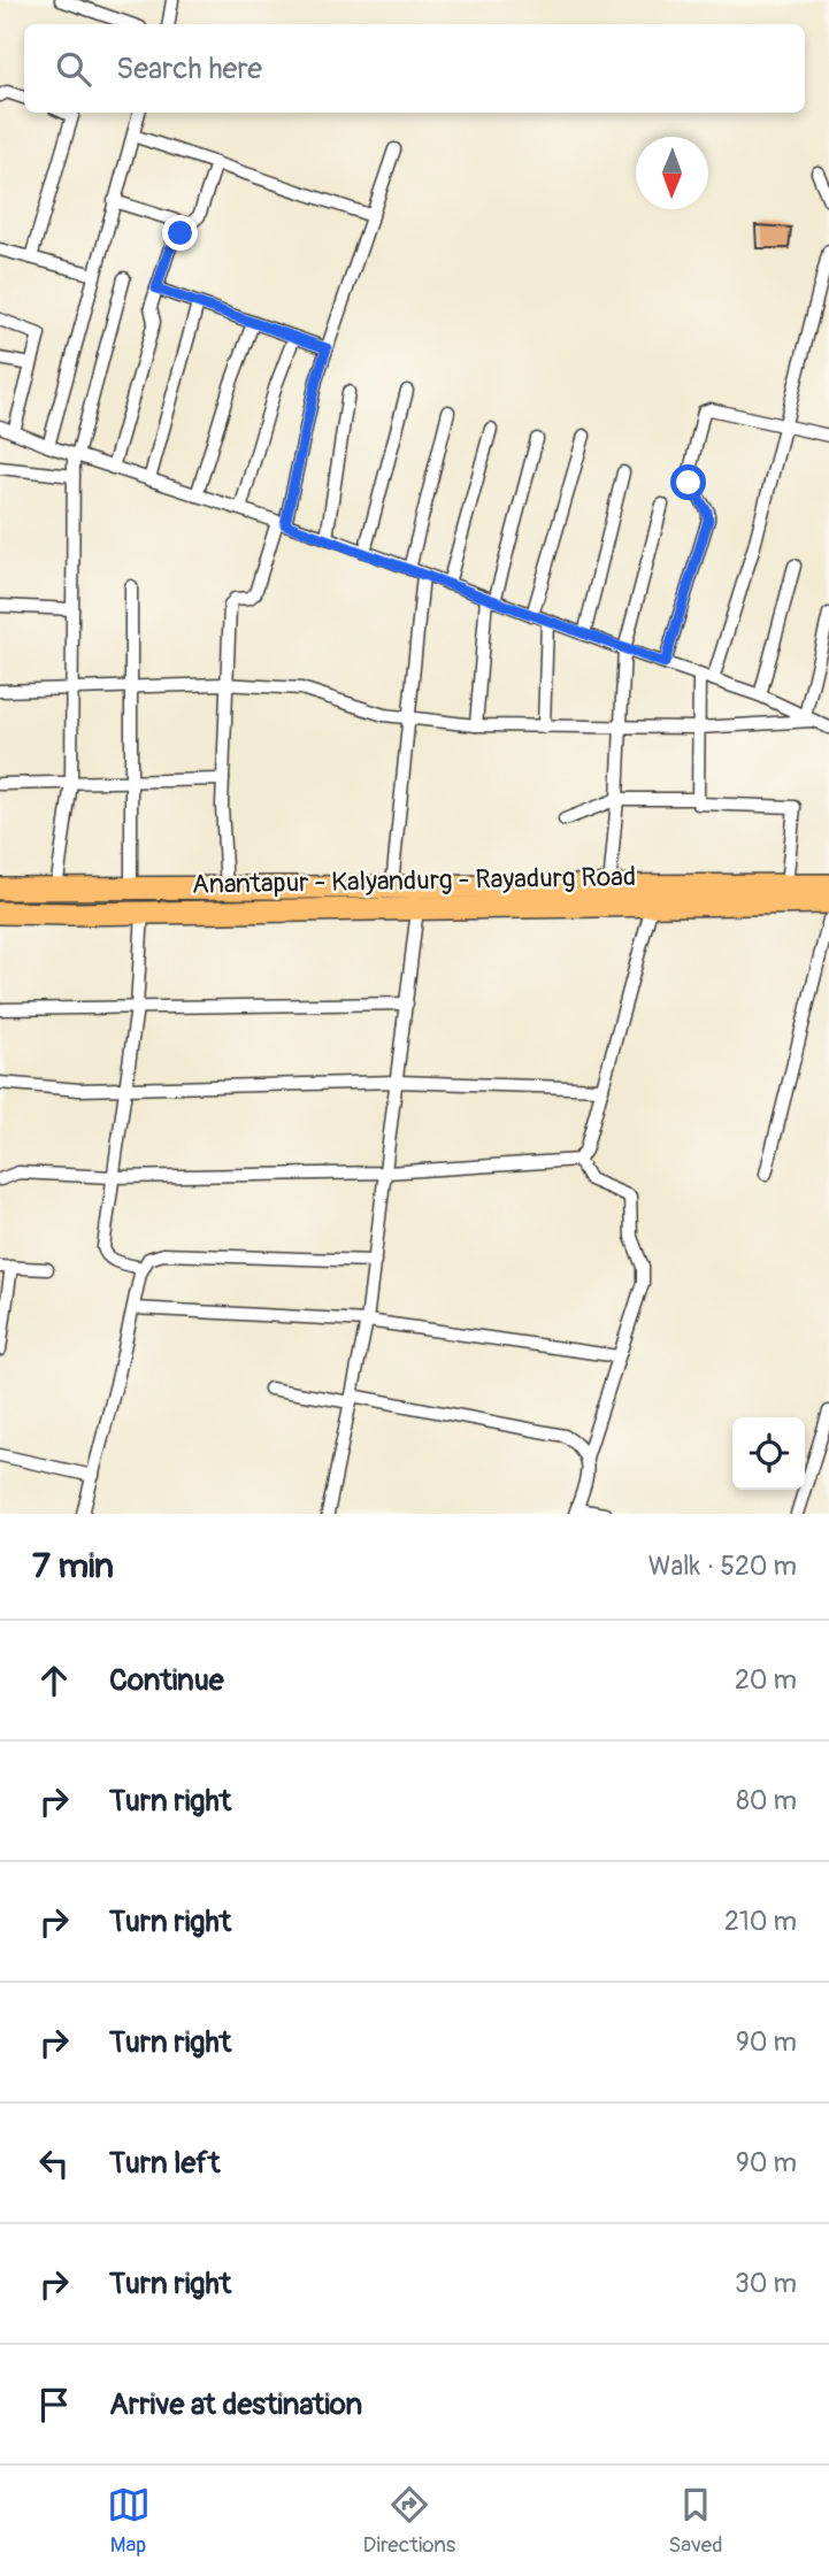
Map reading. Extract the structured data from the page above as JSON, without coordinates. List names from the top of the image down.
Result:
{
  "streets": {
    "highway": ["Anantapur - Kalyandurg - Rayadurg Road"]
  },
  "north": "bottom",
  "page": {
    "search": "Search here",
    "heading": ["7 min", "Walk · 520 m"],
    "list": [
      ["Continue", "20 m"],
      ["Turn right", "80 m"],
      ["Turn right", "210 m"],
      ["Turn right", "90 m"],
      ["Turn left", "90 m"],
      ["Turn right", "30 m"],
      "Arrive at destination"
    ],
    "nav": ["Map", "Directions", "Saved"]
  }
}
